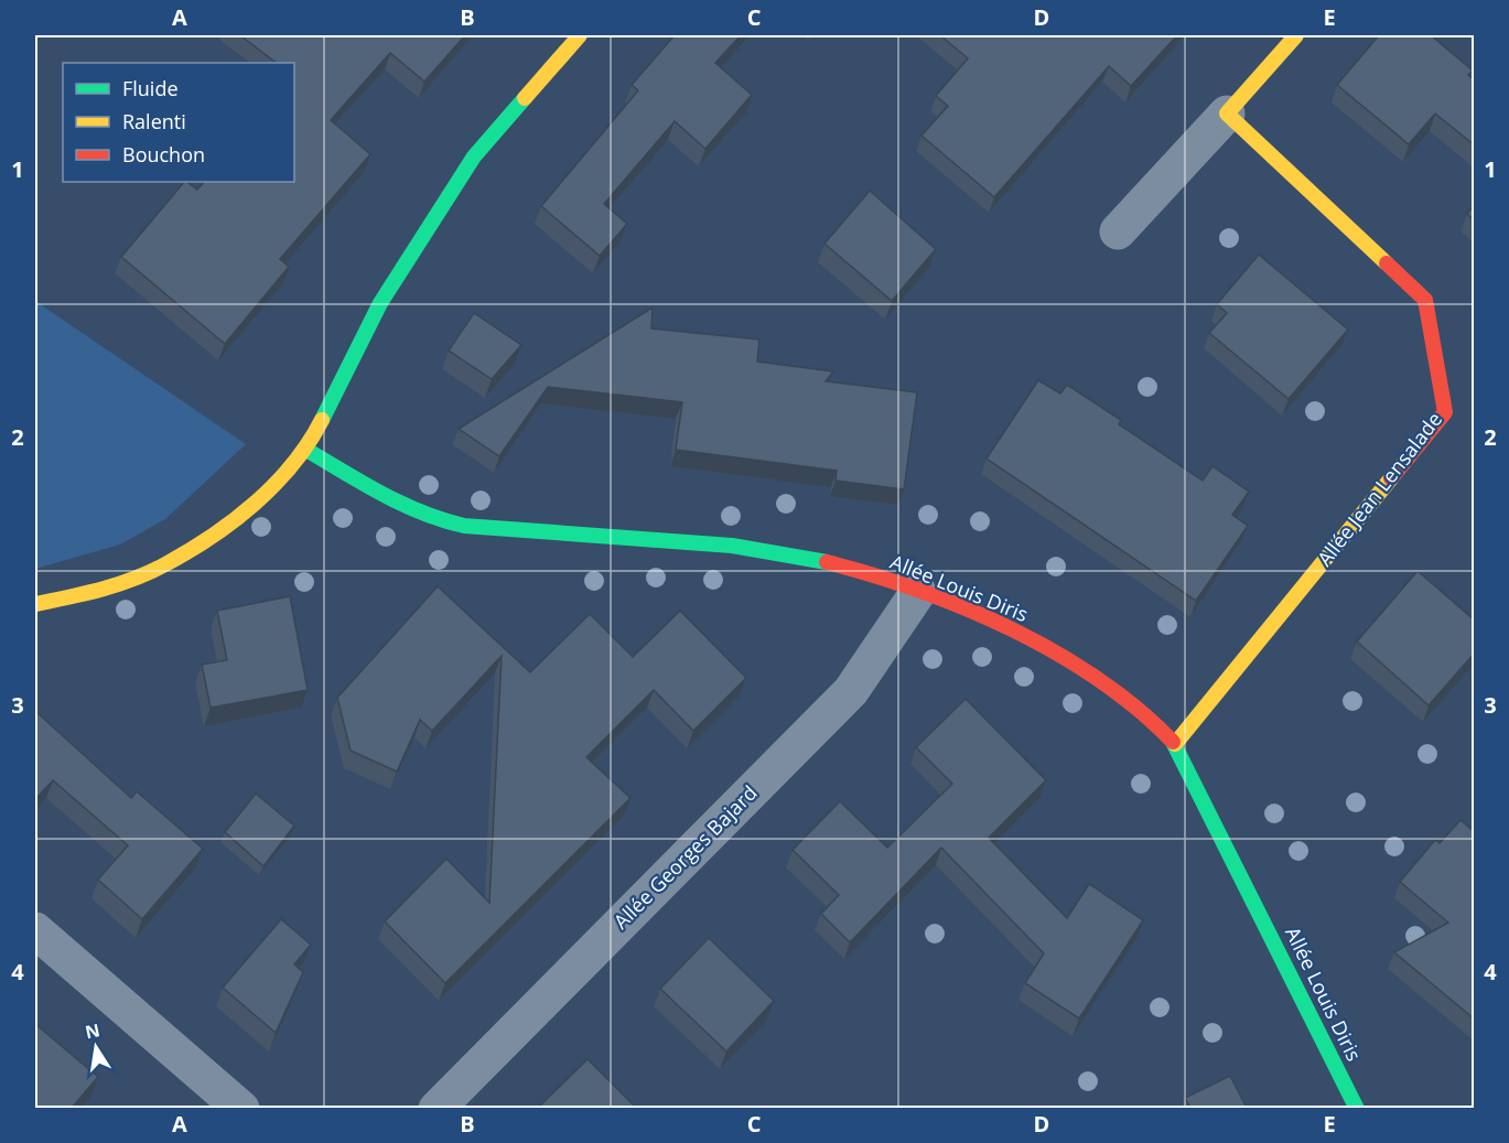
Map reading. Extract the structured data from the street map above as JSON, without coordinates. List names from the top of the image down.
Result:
{
  "streets": {
    "street": ["Allée Jean Lensalade", "Allée Louis Diris", "Allée Georges Bajard"]
  },
  "crossings": [
    ["Allée Jean Lensalade", "Allée Louis Diris"],
    ["Allée Louis Diris", "Allée Georges Bajard"]
  ],
  "legend": ["Fluide", "Ralenti", "Bouchon"],
  "north": "top",
  "grid": {
    "columns": [
      "A",
      "B",
      "C",
      "D",
      "E"
    ],
    "rows": [
      "1",
      "2",
      "3",
      "4"
    ]
  }
}
